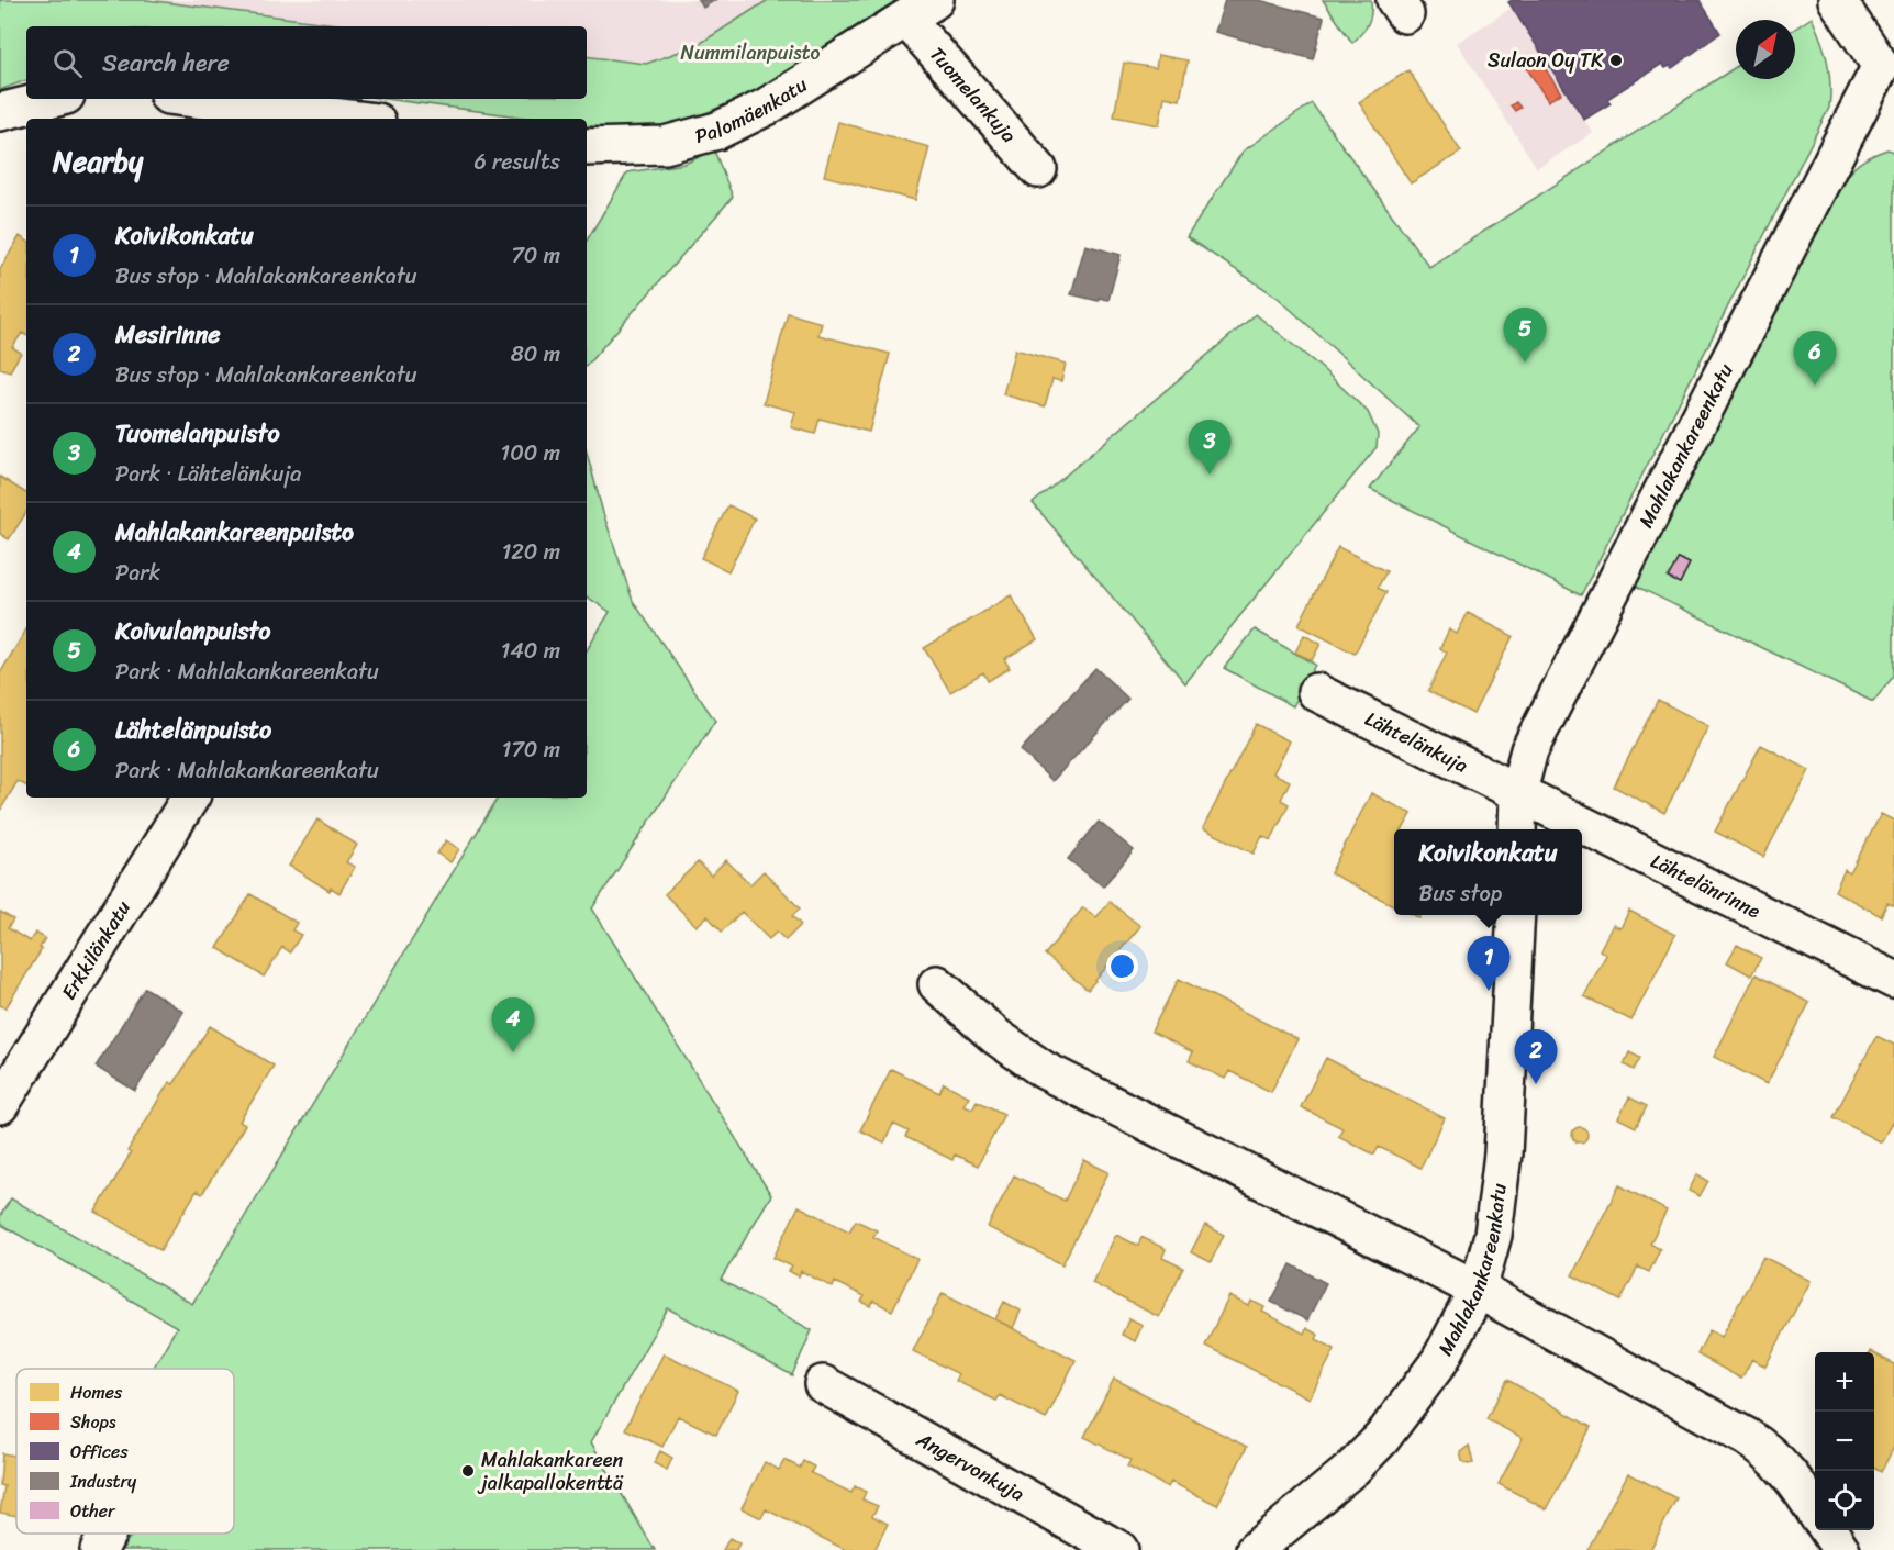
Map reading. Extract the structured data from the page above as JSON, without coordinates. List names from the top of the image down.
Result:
{
  "streets": {
    "street": [
      "Tuomelankuja",
      "Palomäenkatu",
      "Mahlakankareenkatu",
      "Lähtelänkuja",
      "Lähtelänrinne",
      "Erkkilänkatu",
      "Angervonkuja"
    ]
  },
  "crossings": [
    ["Tuomelankuja", "Palomäenkatu"],
    ["Mahlakankareenkatu", "Lähtelänkuja"],
    ["Mahlakankareenkatu", "Lähtelänrinne"],
    ["Lähtelänkuja", "Lähtelänrinne"]
  ],
  "parks": ["Nummilanpuisto"],
  "places": ["Sulaon Oy TK", "Mahlakankareen jalkapallokenttä"],
  "legend": [
    "Homes",
    "Shops",
    "Offices",
    "Industry",
    "Other"
  ],
  "north": "top right",
  "page": {
    "search": "Search here",
    "heading": ["Nearby", "6 results"],
    "list": [
      {
        "mark": "1",
        "name": "Koivikonkatu",
        "note": "Bus stop · Mahlakankareenkatu",
        "value": "70 m"
      },
      {
        "mark": "2",
        "name": "Mesirinne",
        "note": "Bus stop · Mahlakankareenkatu",
        "value": "80 m"
      },
      {
        "mark": "3",
        "name": "Tuomelanpuisto",
        "note": "Park · Lähtelänkuja",
        "value": "100 m"
      },
      {
        "mark": "4",
        "name": "Mahlakankareenpuisto",
        "note": "Park",
        "value": "120 m"
      },
      {
        "mark": "5",
        "name": "Koivulanpuisto",
        "note": "Park · Mahlakankareenkatu",
        "value": "140 m"
      },
      {
        "mark": "6",
        "name": "Lähtelänpuisto",
        "note": "Park · Mahlakankareenkatu",
        "value": "170 m"
      }
    ],
    "pins": [
      "5",
      "6",
      "3",
      "1",
      "4",
      "2"
    ],
    "popup": ["Koivikonkatu", "Bus stop"],
    "map_buttons": ["+", "−"]
  }
}
